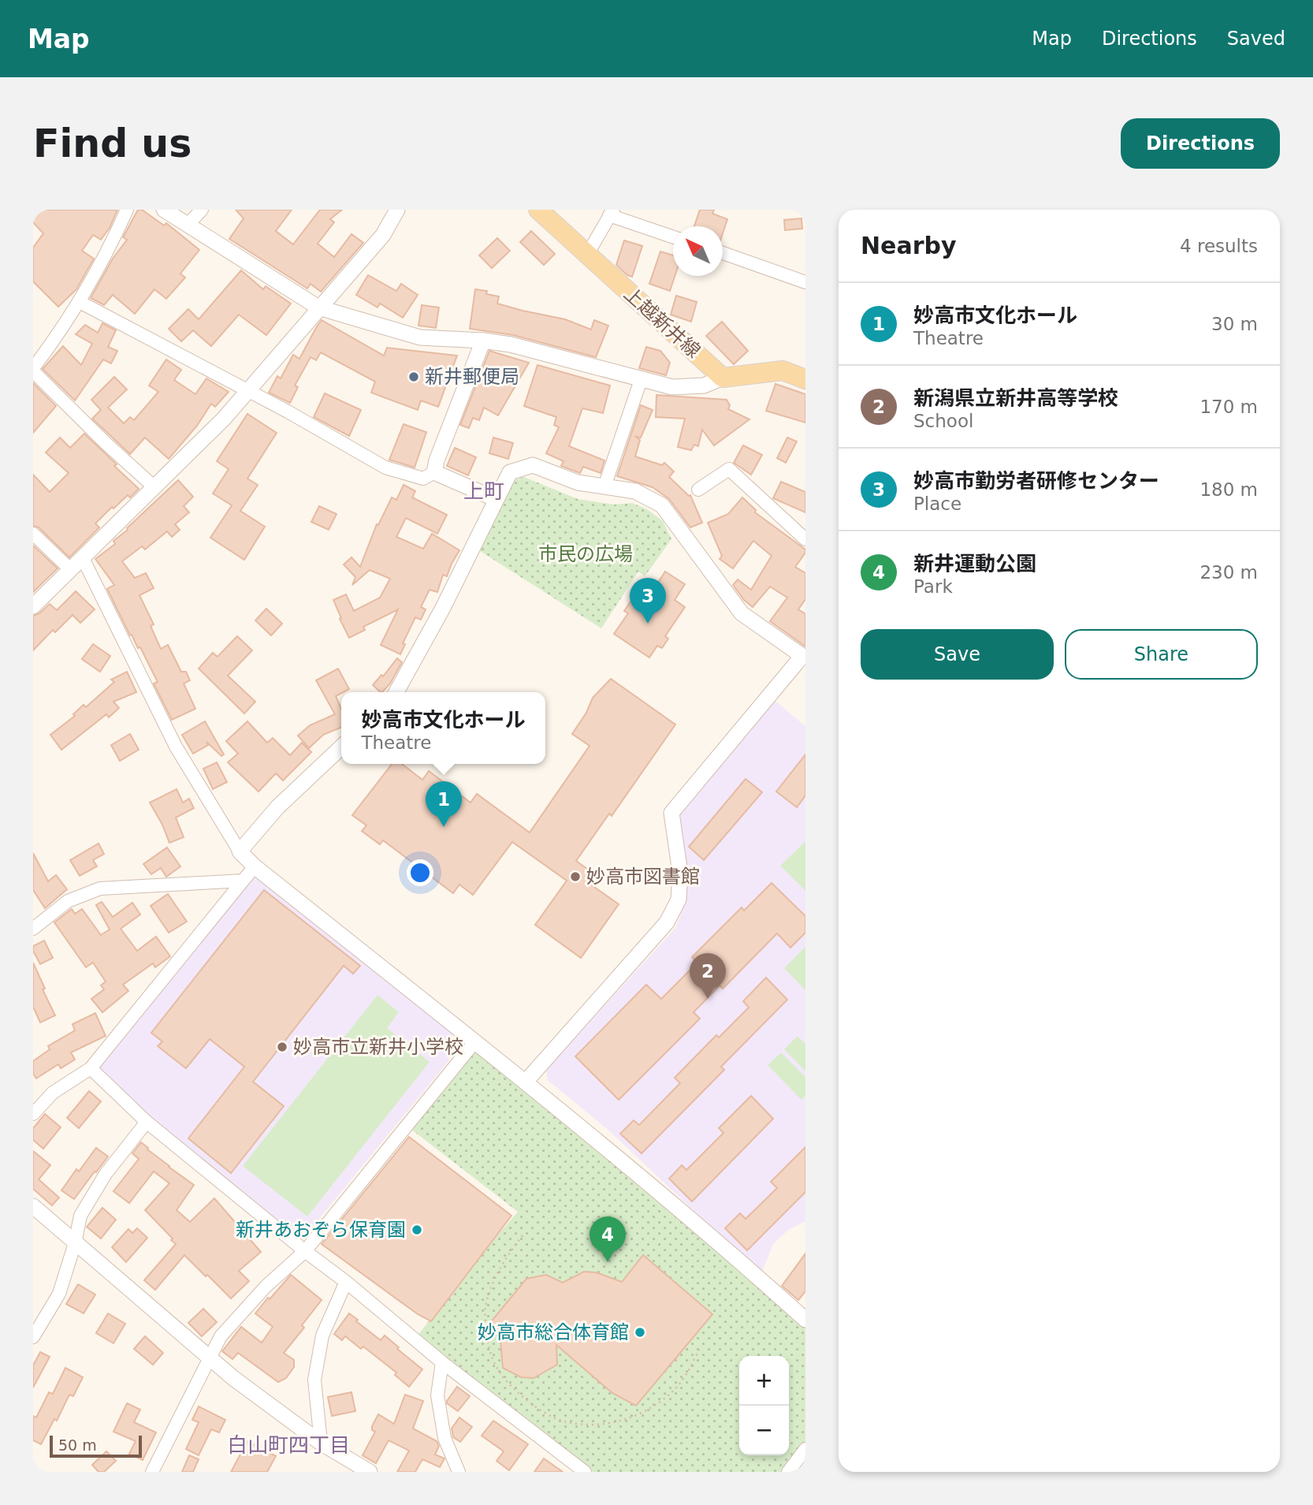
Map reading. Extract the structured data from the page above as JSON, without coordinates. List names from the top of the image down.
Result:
{
  "streets": {
    "main road": ["上越新井線"]
  },
  "districts": ["上町", "白山町四丁目"],
  "parks": ["市民の広場"],
  "places": [
    "新井郵便局",
    "妙高市図書館",
    "妙高市立新井小学校",
    "新井あおぞら保育園",
    "妙高市総合体育館"
  ],
  "scale_bar": "50 m",
  "north": "top left",
  "page": {
    "header": "Map",
    "nav": ["Map", "Directions", "Saved"],
    "buttons": [
      "Directions",
      ["Save", "Share"]
    ],
    "title": "Find us",
    "heading": ["Nearby", "4 results"],
    "list": [
      {
        "mark": "1",
        "name": "妙高市文化ホール",
        "note": "Theatre",
        "value": "30 m"
      },
      {
        "mark": "2",
        "name": "新潟県立新井高等学校",
        "note": "School",
        "value": "170 m"
      },
      {
        "mark": "3",
        "name": "妙高市勤労者研修センター",
        "note": "Place",
        "value": "180 m"
      },
      {
        "mark": "4",
        "name": "新井運動公園",
        "note": "Park",
        "value": "230 m"
      }
    ],
    "pins": [
      "3",
      "1",
      "2",
      "4"
    ],
    "popup": ["妙高市文化ホール", "Theatre"],
    "map_buttons": ["+", "−"],
    "scale": "50 m"
  }
}
